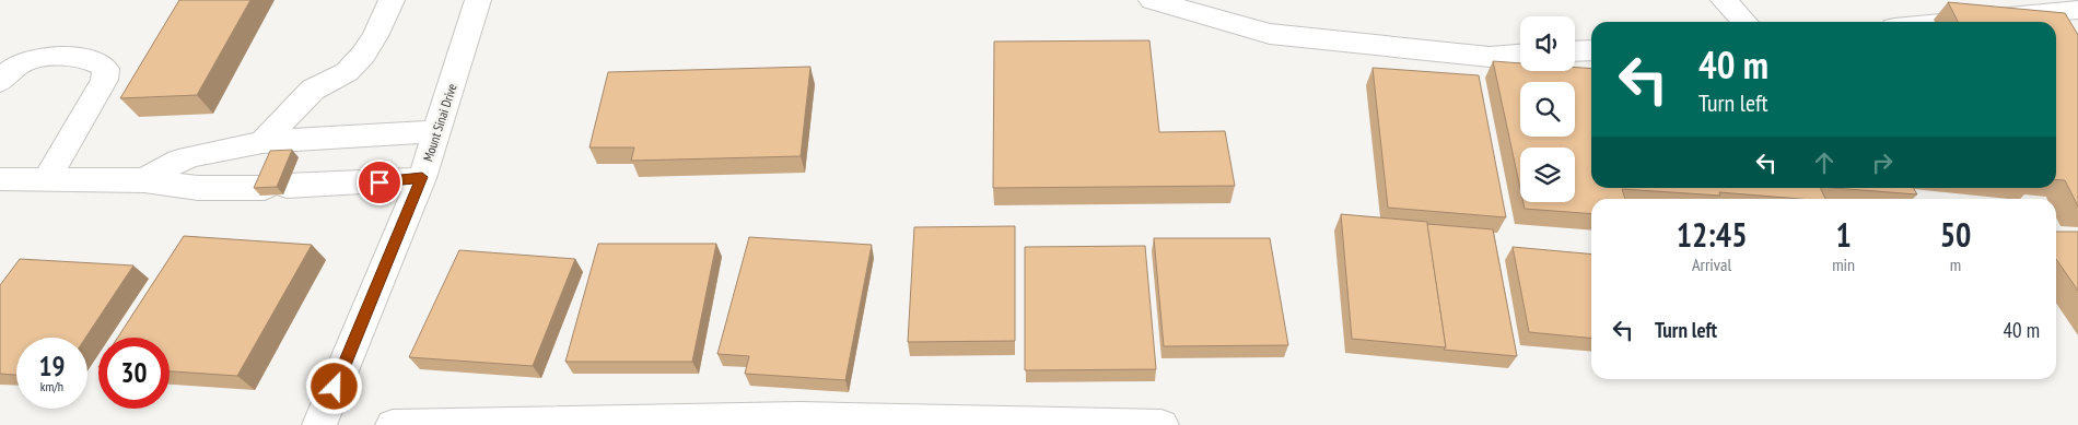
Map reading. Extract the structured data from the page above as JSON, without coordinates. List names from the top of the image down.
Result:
{
  "streets": {
    "street": ["Mount Sinai Drive"]
  },
  "page": {
    "turn": ["40 m", "Turn left"],
    "eta": [
      "12:45",
      "Arrival",
      "1",
      "min",
      "50",
      "m"
    ],
    "list": [
      {
        "name": "Turn left",
        "value": "40 m"
      }
    ],
    "speed": "19 km/h",
    "limit": "30"
  }
}
